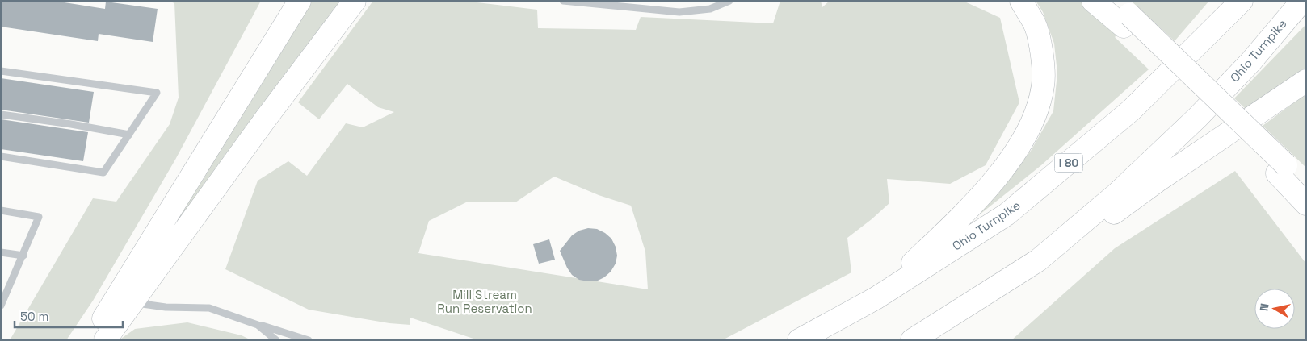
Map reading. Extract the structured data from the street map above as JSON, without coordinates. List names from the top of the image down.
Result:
{
  "streets": {
    "highway": ["Ohio Turnpike", "I 80"]
  },
  "parks": ["Mill Stream Run Reservation"],
  "scale_bar": "50 m",
  "north": "left"
}
